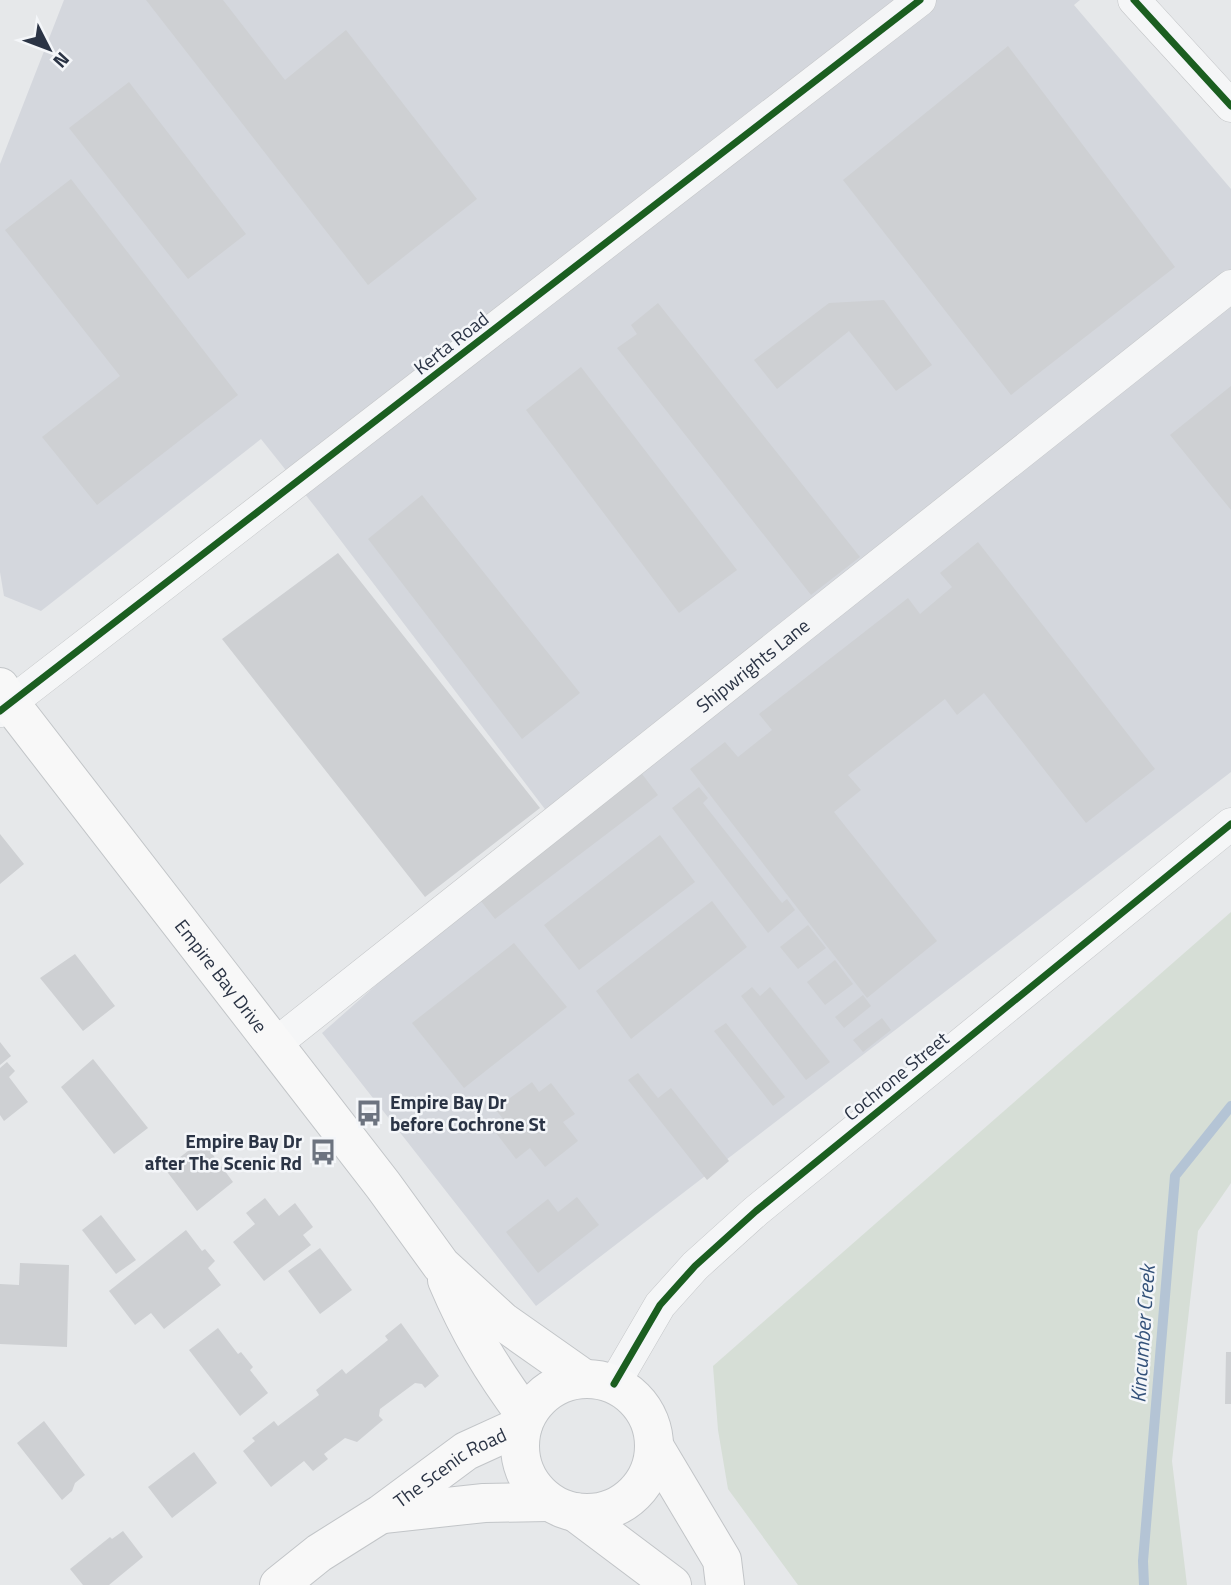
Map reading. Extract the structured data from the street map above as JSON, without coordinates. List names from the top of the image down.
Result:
{
  "streets": {
    "main road": ["Empire Bay Drive", "The Scenic Road"],
    "street": ["Kerta Road", "Shipwrights Lane", "Cochrone Street"]
  },
  "crossings": [
    ["Kerta Road", "Empire Bay Drive"],
    ["Shipwrights Lane", "Empire Bay Drive"],
    ["Empire Bay Drive", "Cochrone Street"],
    ["Empire Bay Drive", "The Scenic Road"],
    ["Cochrone Street", "The Scenic Road"]
  ],
  "water": ["Kincumber Creek"],
  "places": {
    "bus stop": ["Empire Bay Dr before Cochrone St", "Empire Bay Dr after The Scenic Rd"]
  },
  "north": "bottom right"
}
